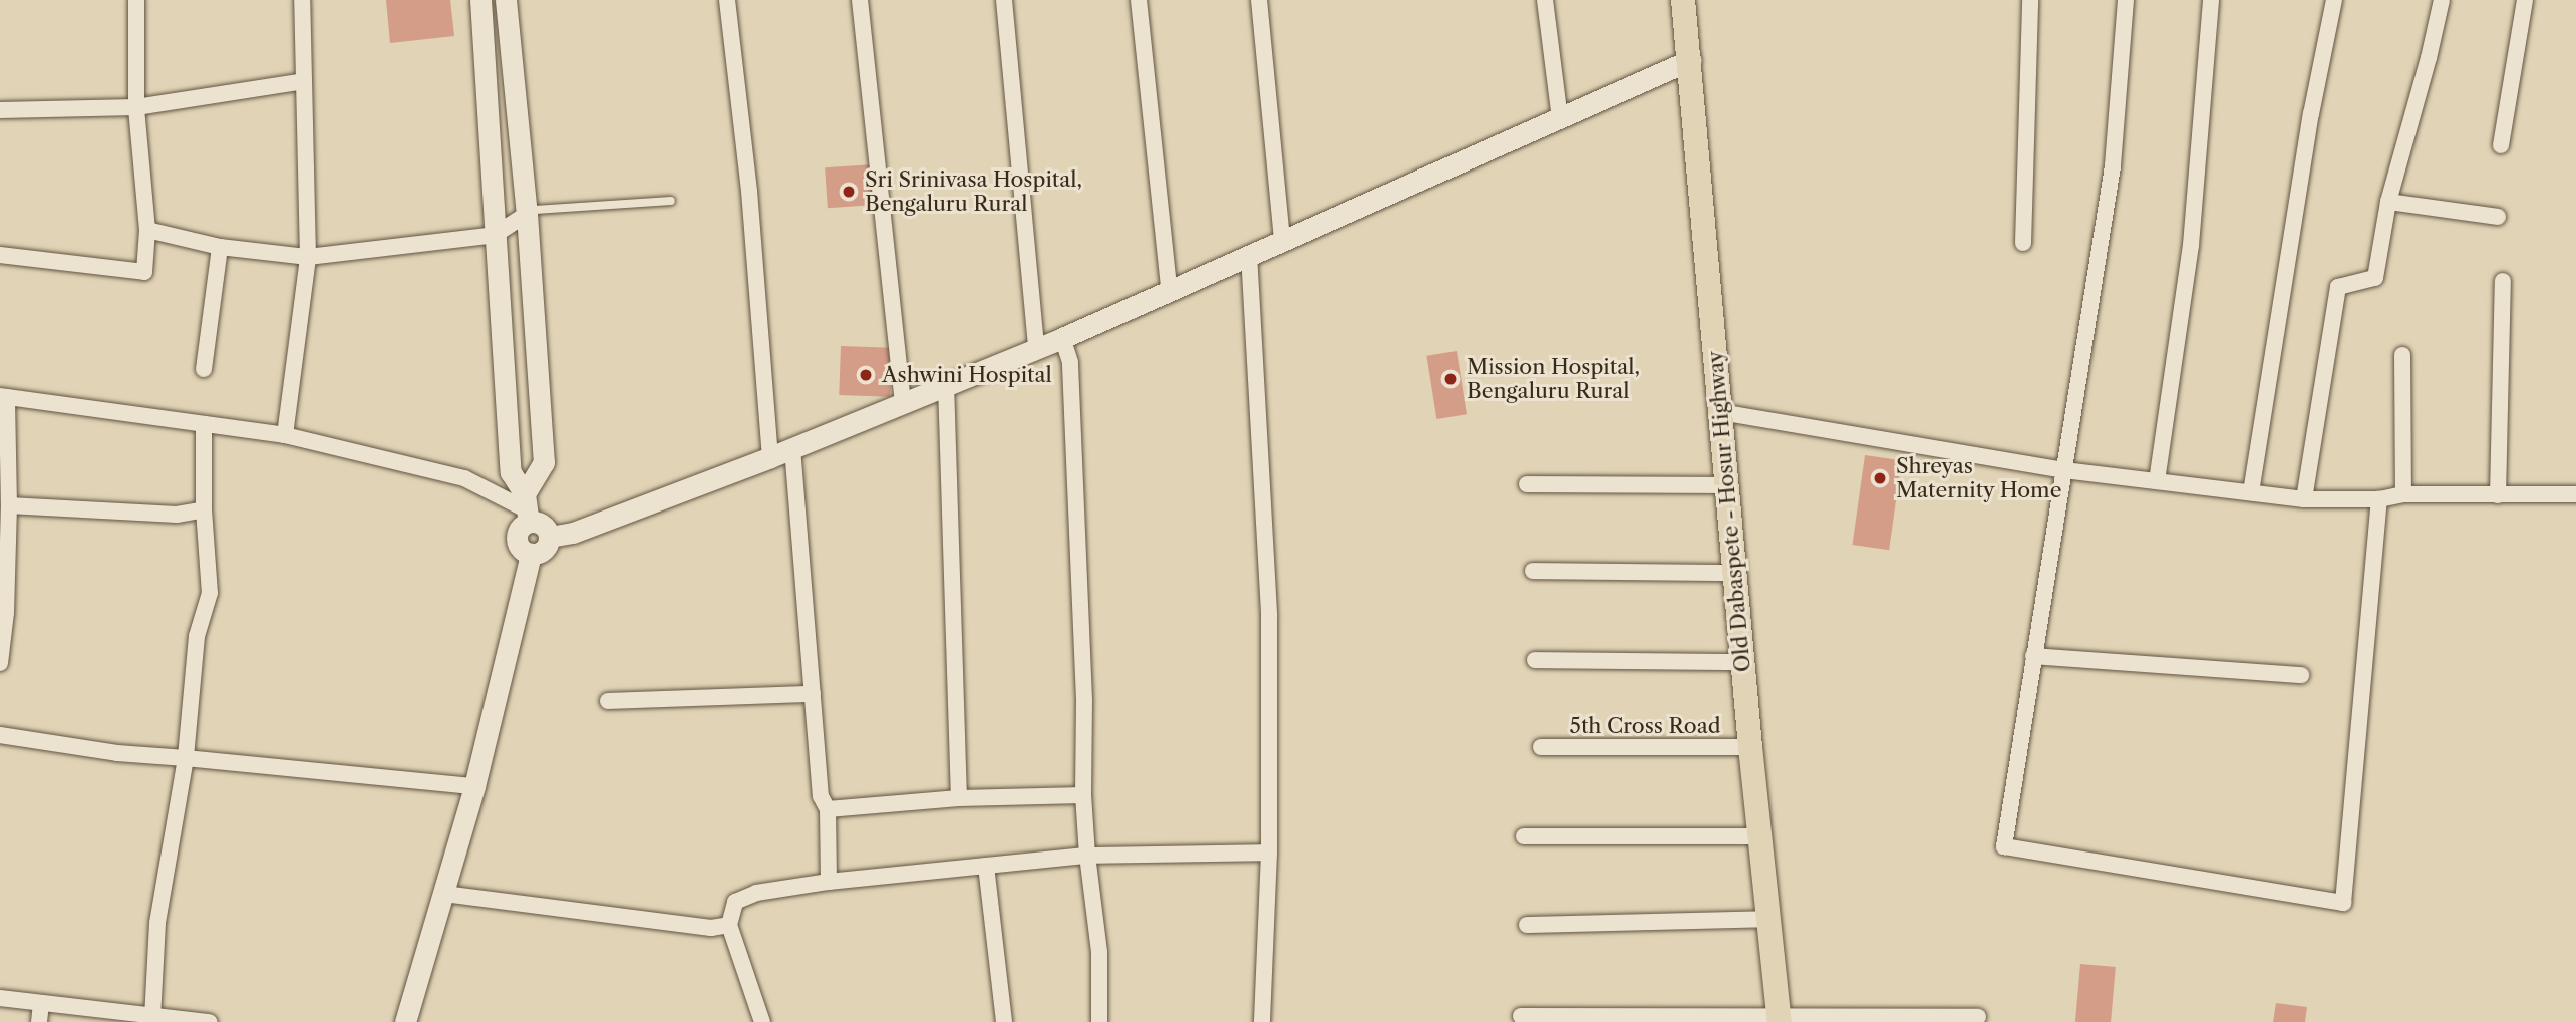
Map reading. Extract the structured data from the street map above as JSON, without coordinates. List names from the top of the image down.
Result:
{
  "streets": {
    "main road": ["Old Dabaspete - Hosur Highway"],
    "street": ["5th Cross Road"]
  },
  "crossings": [
    ["Old Dabaspete - Hosur Highway", "5th Cross Road"]
  ],
  "places": [
    "Sri Srinivasa Hospital, Bengaluru Rural",
    "Ashwini Hospital",
    "Mission Hospital, Bengaluru Rural",
    "Shreyas Maternity Home"
  ]
}
